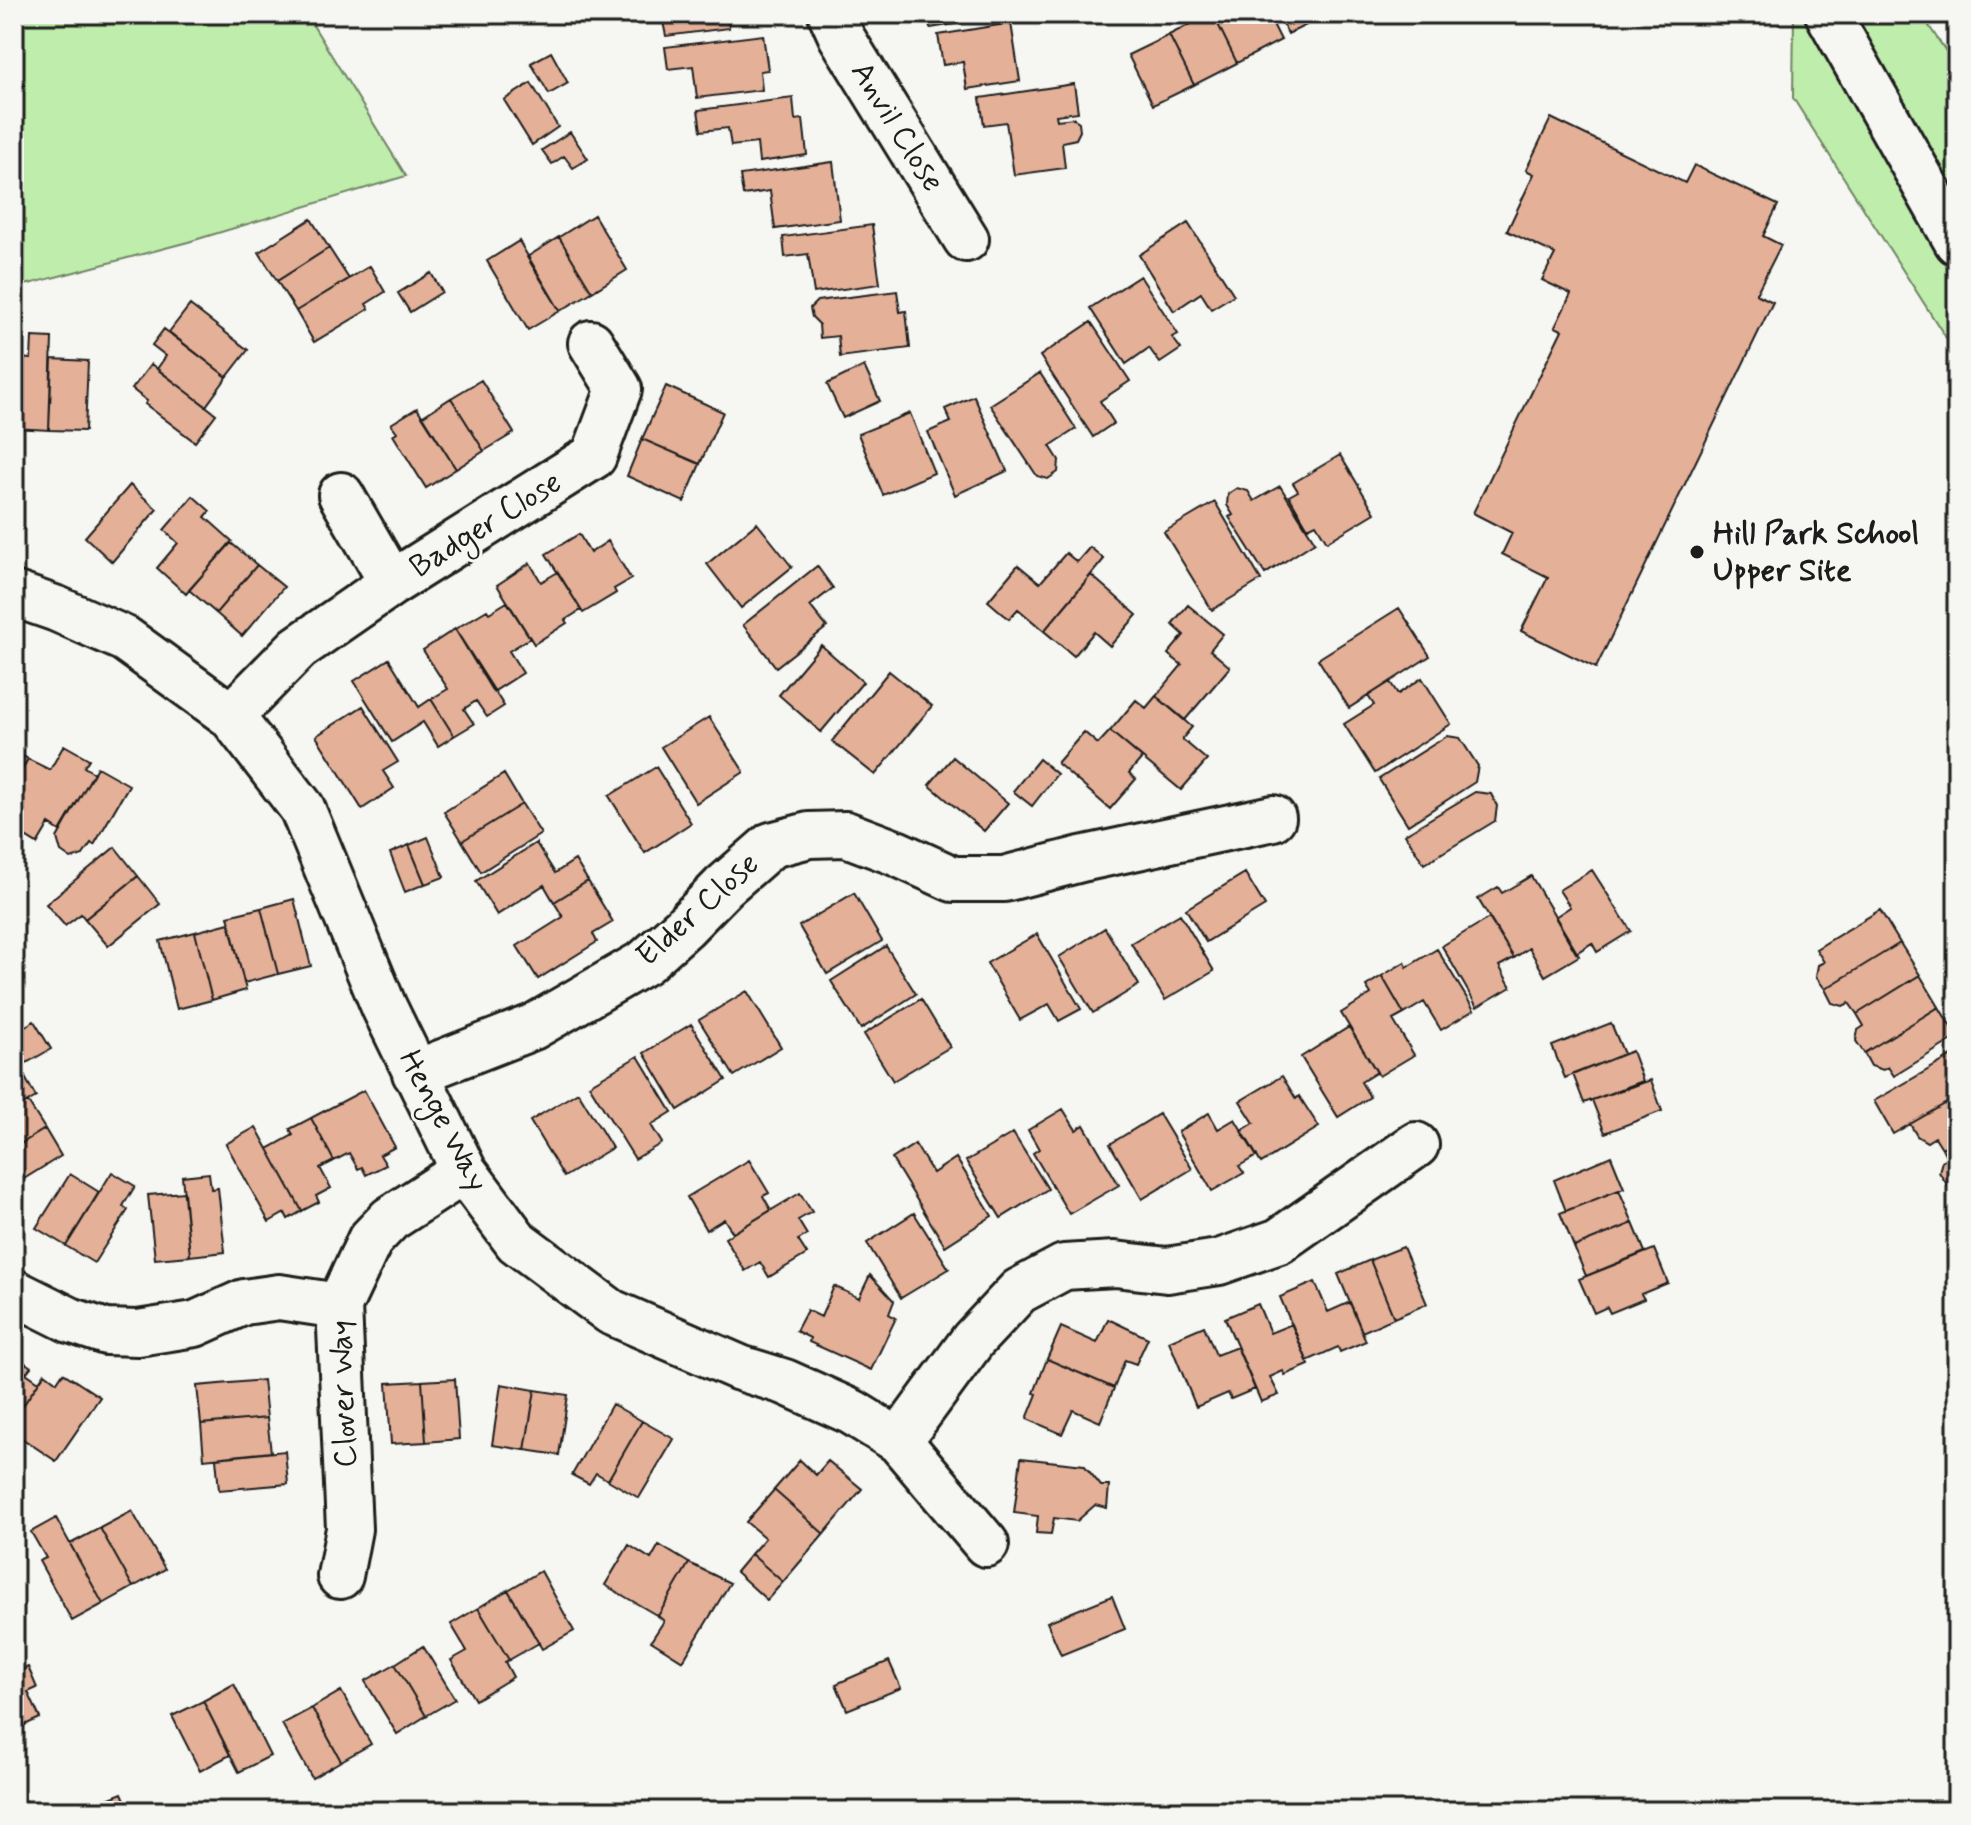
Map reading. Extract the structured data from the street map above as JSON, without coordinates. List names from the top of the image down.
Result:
{
  "streets": {
    "street": [
      "Anvil Close",
      "Badger Close",
      "Elder Close",
      "Henge Way",
      "Clover Way"
    ]
  },
  "crossings": [
    ["Badger Close", "Henge Way"],
    ["Elder Close", "Henge Way"],
    ["Henge Way", "Clover Way"]
  ],
  "places": ["Hill Park School Upper Site"]
}
